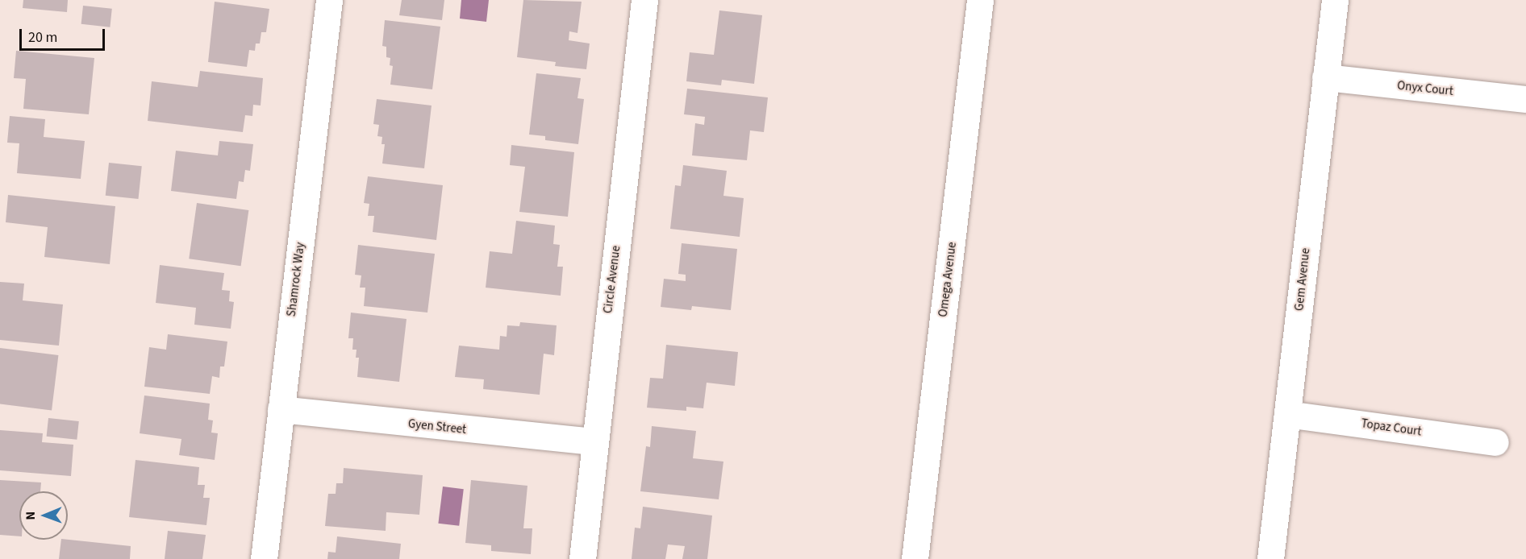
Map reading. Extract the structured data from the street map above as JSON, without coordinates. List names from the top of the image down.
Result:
{
  "streets": {
    "street": [
      "Onyx Court",
      "Shamrock Way",
      "Circle Avenue",
      "Omega Avenue",
      "Gem Avenue",
      "Gyen Street",
      "Topaz Court"
    ]
  },
  "crossings": [
    ["Onyx Court", "Gem Avenue"],
    ["Shamrock Way", "Gyen Street"],
    ["Circle Avenue", "Gyen Street"],
    ["Gem Avenue", "Topaz Court"]
  ],
  "scale_bar": "20 m",
  "north": "left"
}
